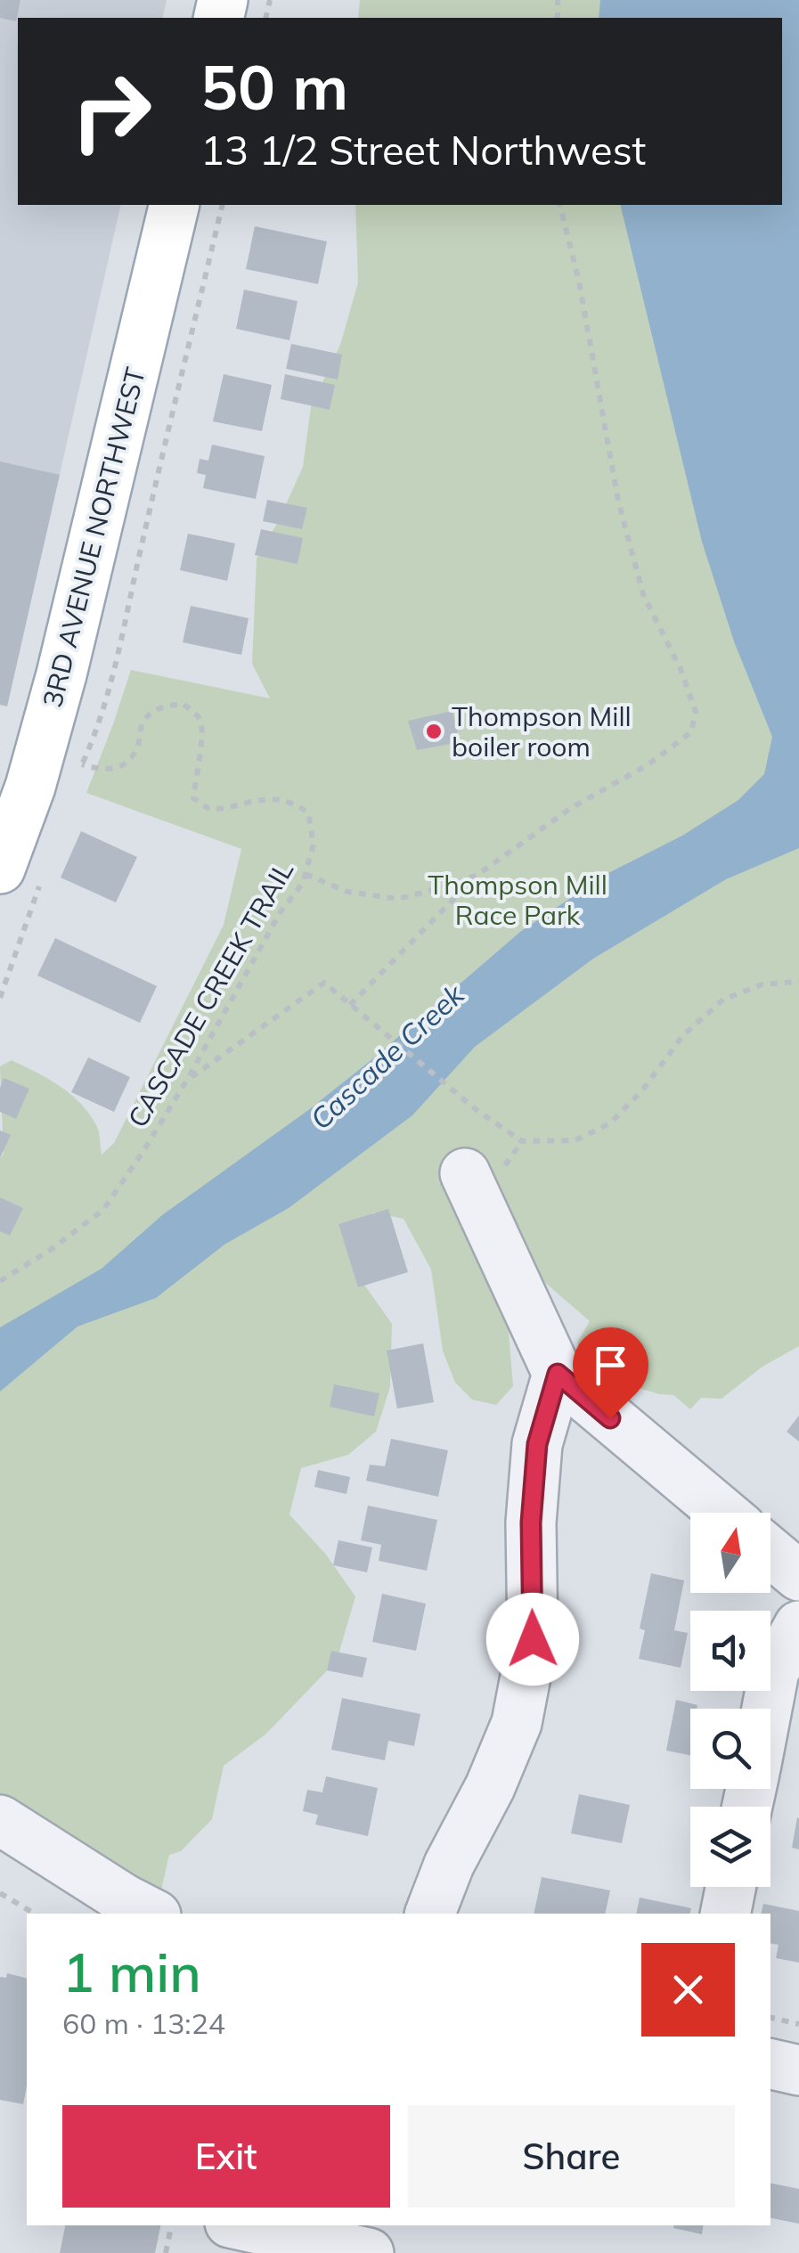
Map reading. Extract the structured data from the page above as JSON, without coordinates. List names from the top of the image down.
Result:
{
  "streets": {
    "main road": ["3RD AVENUE NORTHWEST"],
    "path": ["CASCADE CREEK TRAIL"]
  },
  "water": ["Cascade Creek"],
  "parks": ["Thompson Mill Race Park"],
  "places": ["Thompson Mill boiler room"],
  "north": "top",
  "page": {
    "turn": ["50 m", "13 1/2 Street Northwest"],
    "heading": ["1 min", "60 m · 13:24"],
    "buttons": ["Exit", "Share"]
  }
}
